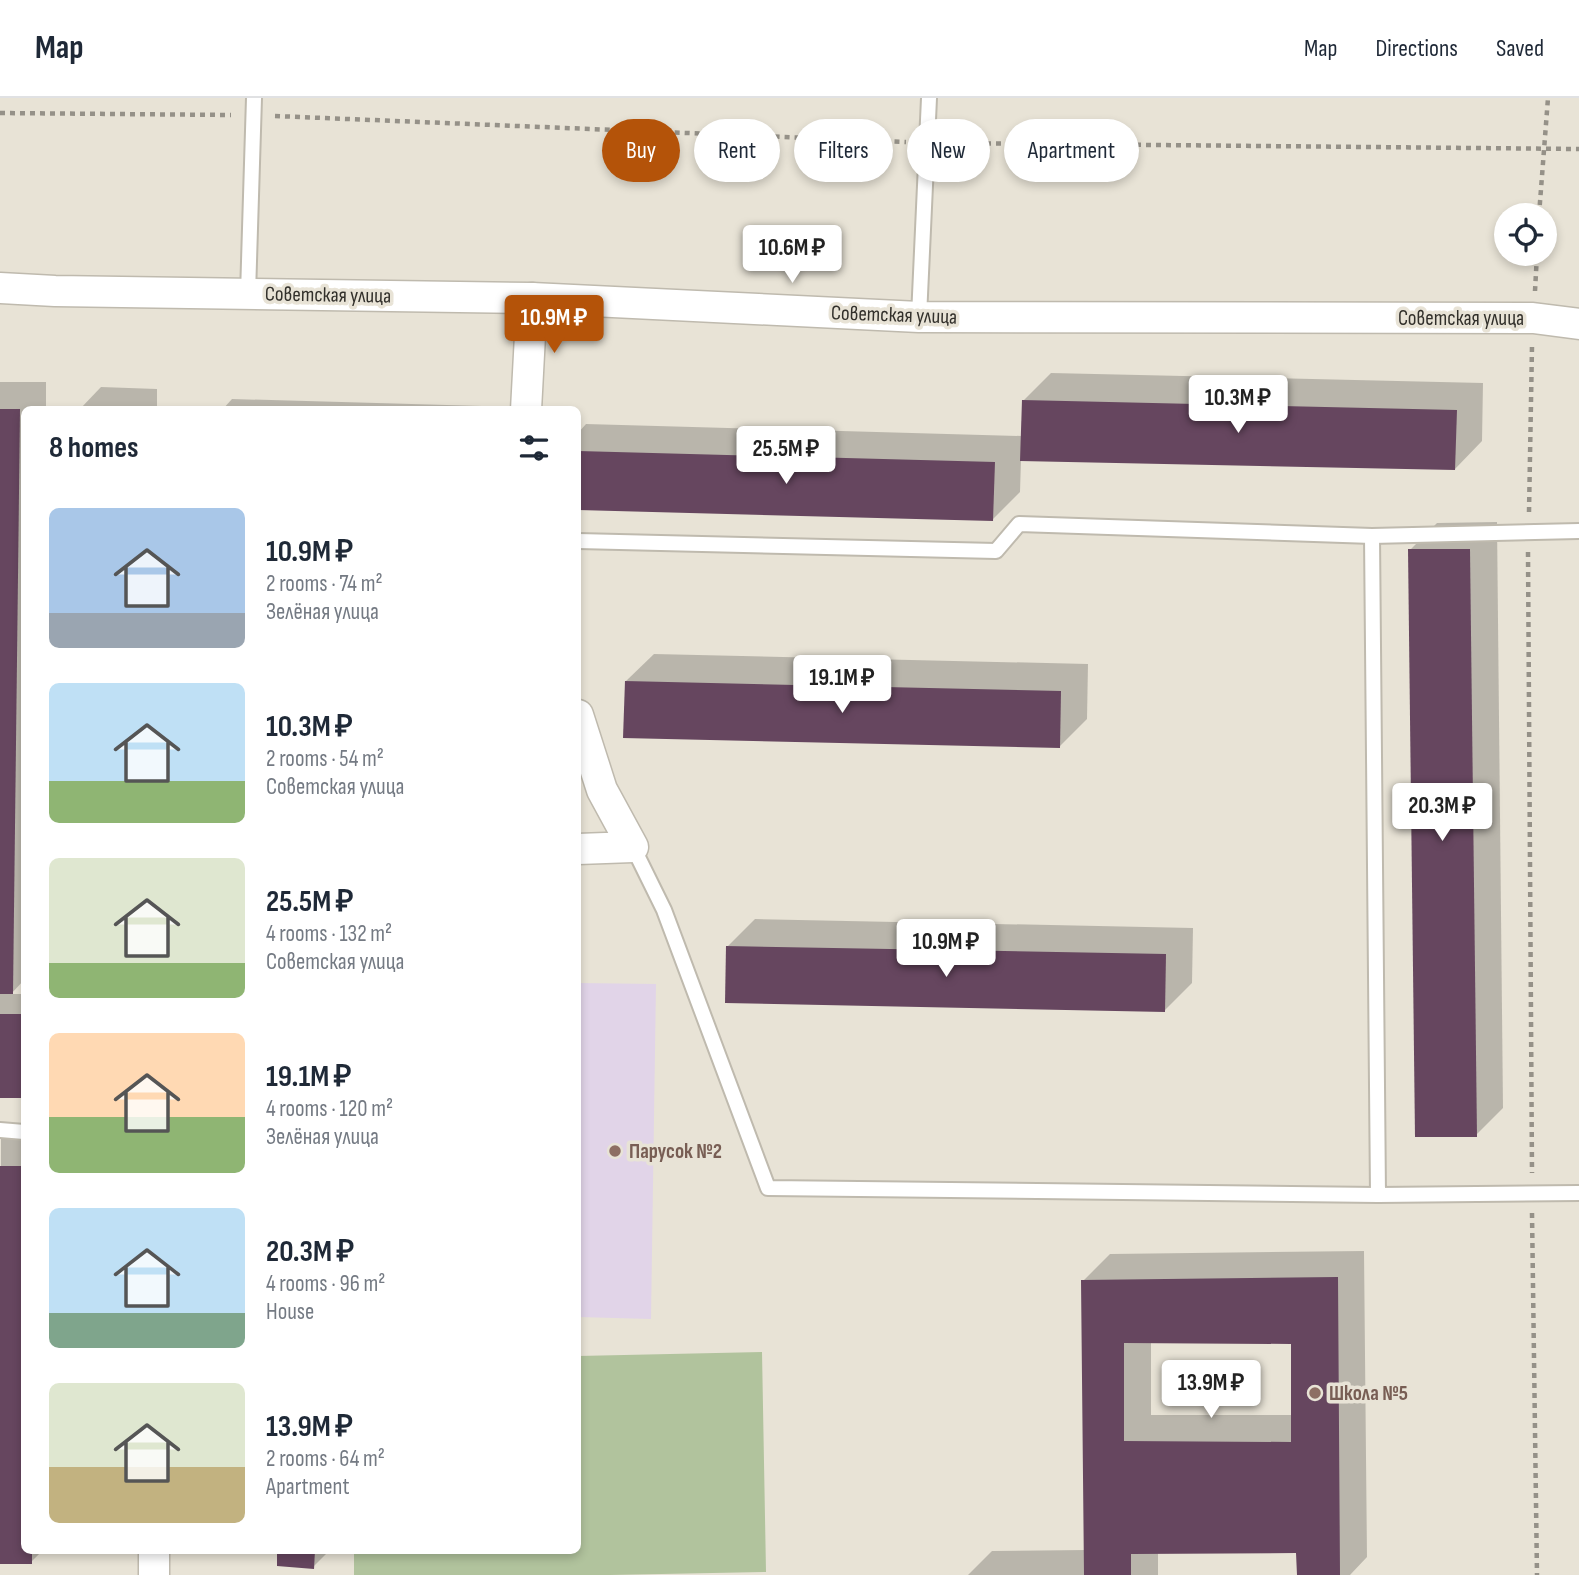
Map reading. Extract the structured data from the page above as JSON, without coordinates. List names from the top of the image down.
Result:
{
  "streets": {
    "street": ["Советская улица"]
  },
  "places": ["Парусок №2", "Школа №5"],
  "page": {
    "header": "Map",
    "nav": ["Map", "Directions", "Saved"],
    "chip": [
      "Buy",
      "Rent",
      "Filters",
      "New",
      "Apartment"
    ],
    "price": [
      "10.6M ₽",
      "10.9M ₽",
      "10.3M ₽",
      "25.5M ₽",
      "19.1M ₽",
      "20.3M ₽",
      "10.9M ₽",
      "13.9M ₽"
    ],
    "heading": "8 homes",
    "list": [
      {
        "name": "10.9M ₽",
        "note": "2 rooms · 74 m² · Зелёная улица"
      },
      {
        "name": "10.3M ₽",
        "note": "2 rooms · 54 m² · Советская улица"
      },
      {
        "name": "25.5M ₽",
        "note": "4 rooms · 132 m² · Советская улица"
      },
      {
        "name": "19.1M ₽",
        "note": "4 rooms · 120 m² · Зелёная улица"
      },
      {
        "name": "20.3M ₽",
        "note": "4 rooms · 96 m² · House"
      },
      {
        "name": "13.9M ₽",
        "note": "2 rooms · 64 m² · Apartment"
      }
    ]
  }
}
